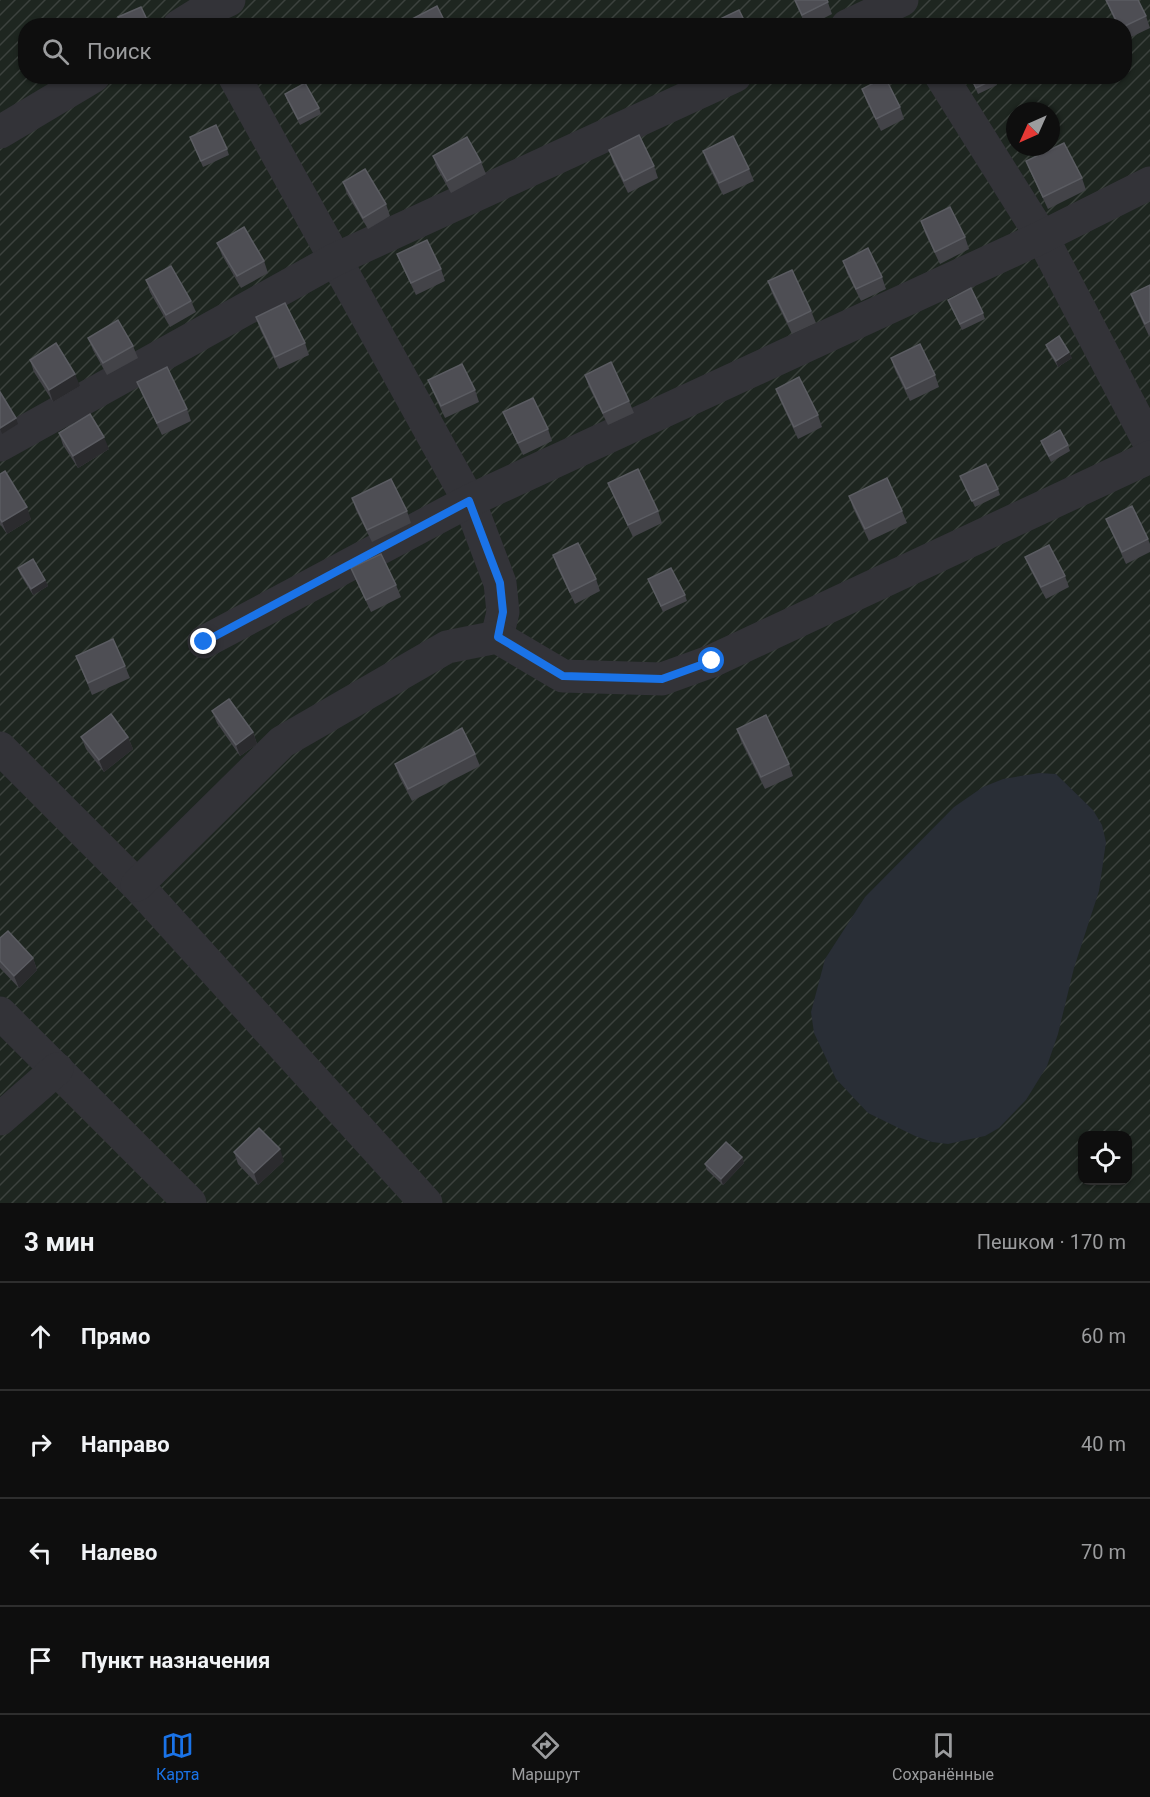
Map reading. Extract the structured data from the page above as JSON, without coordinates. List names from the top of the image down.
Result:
{
  "north": "bottom left",
  "page": {
    "search": "Поиск",
    "heading": ["3 мин", "Пешком · 170 m"],
    "list": [
      ["Прямо", "60 m"],
      ["Направо", "40 m"],
      ["Налево", "70 m"],
      "Пункт назначения"
    ],
    "nav": ["Карта", "Маршрут", "Сохранённые"]
  }
}
